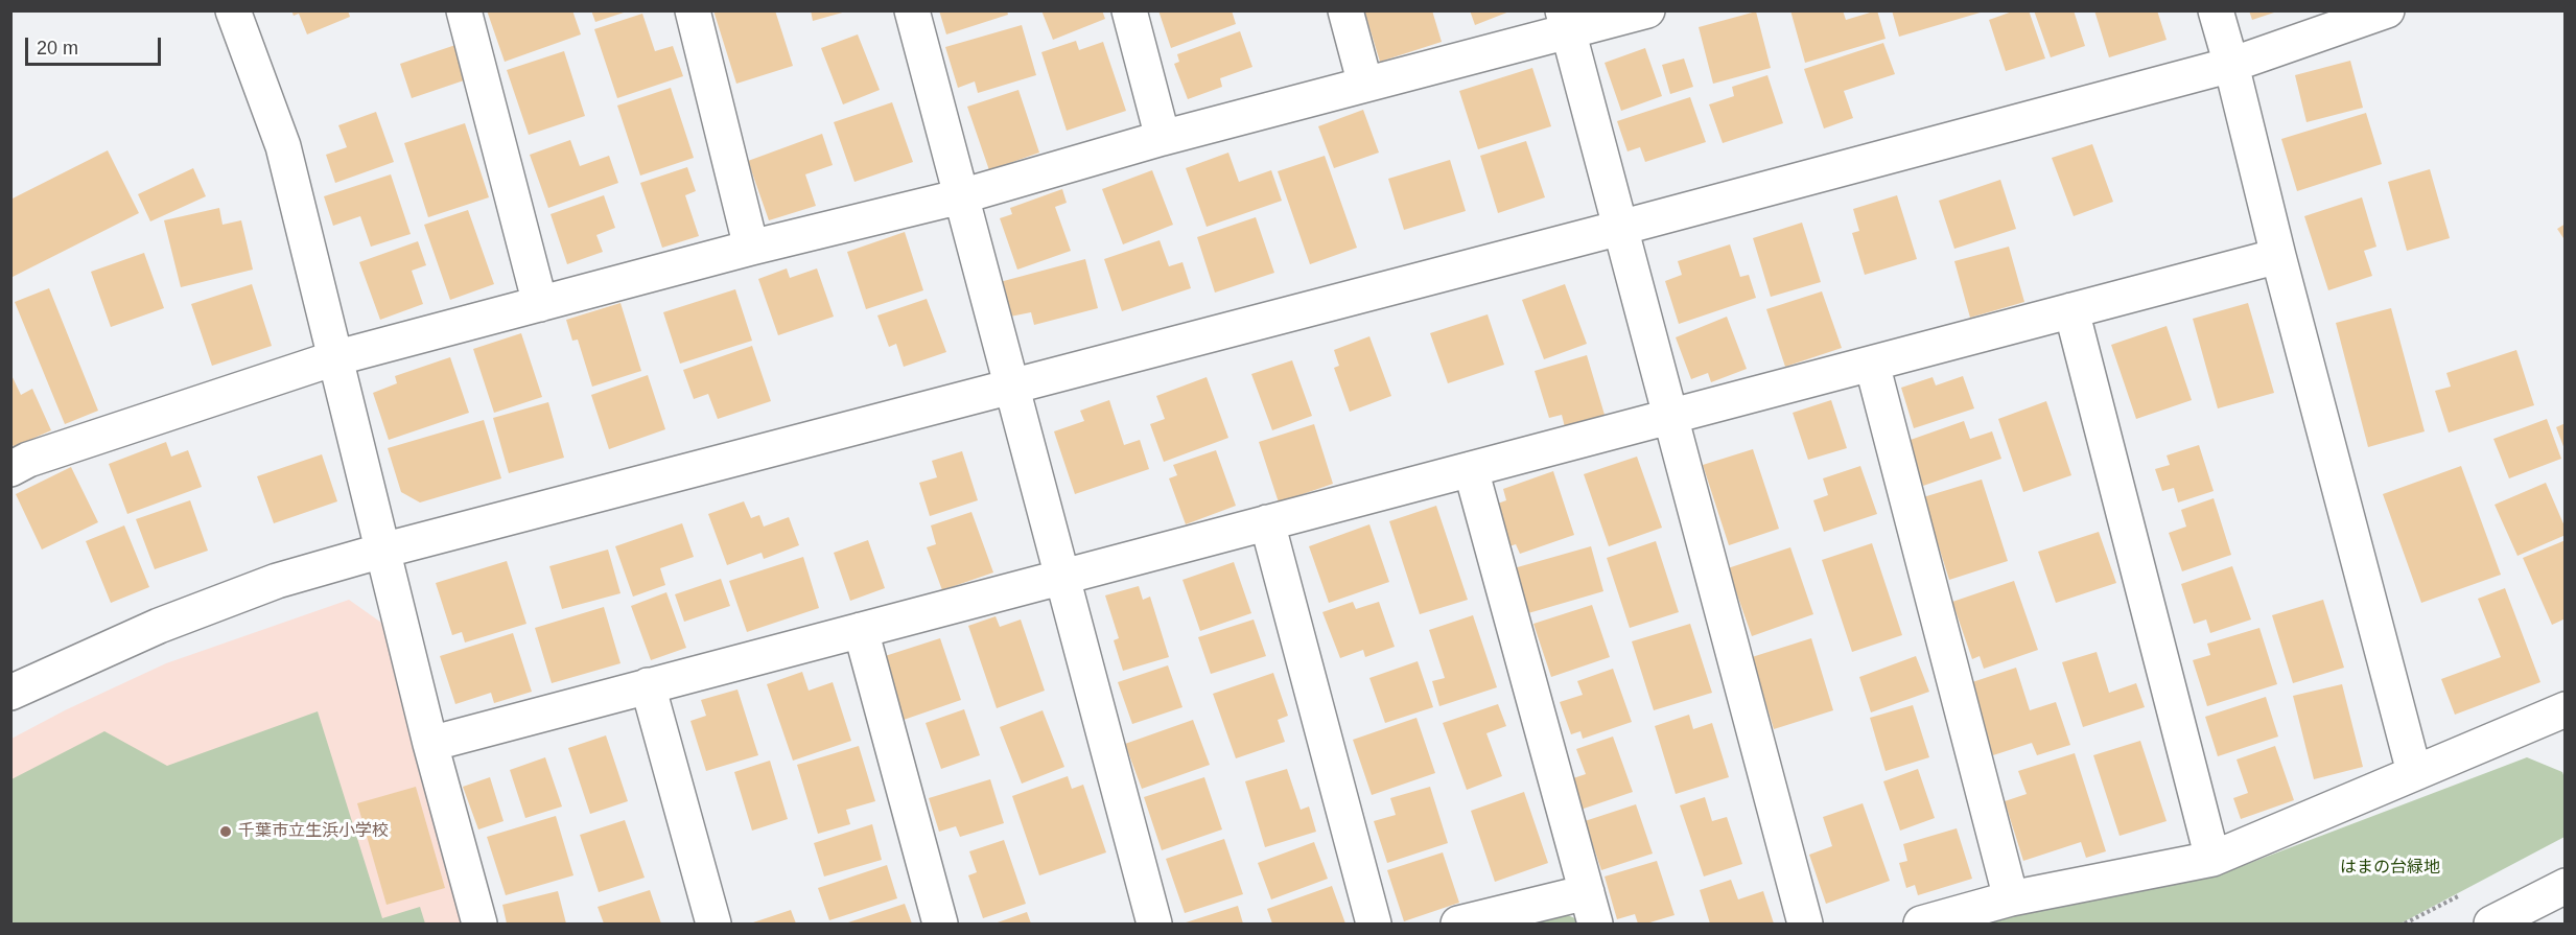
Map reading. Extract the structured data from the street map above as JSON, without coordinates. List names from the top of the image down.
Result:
{
  "parks": ["はまの台緑地"],
  "places": ["千葉市立生浜小学校"],
  "scale_bar": "20 m"
}
